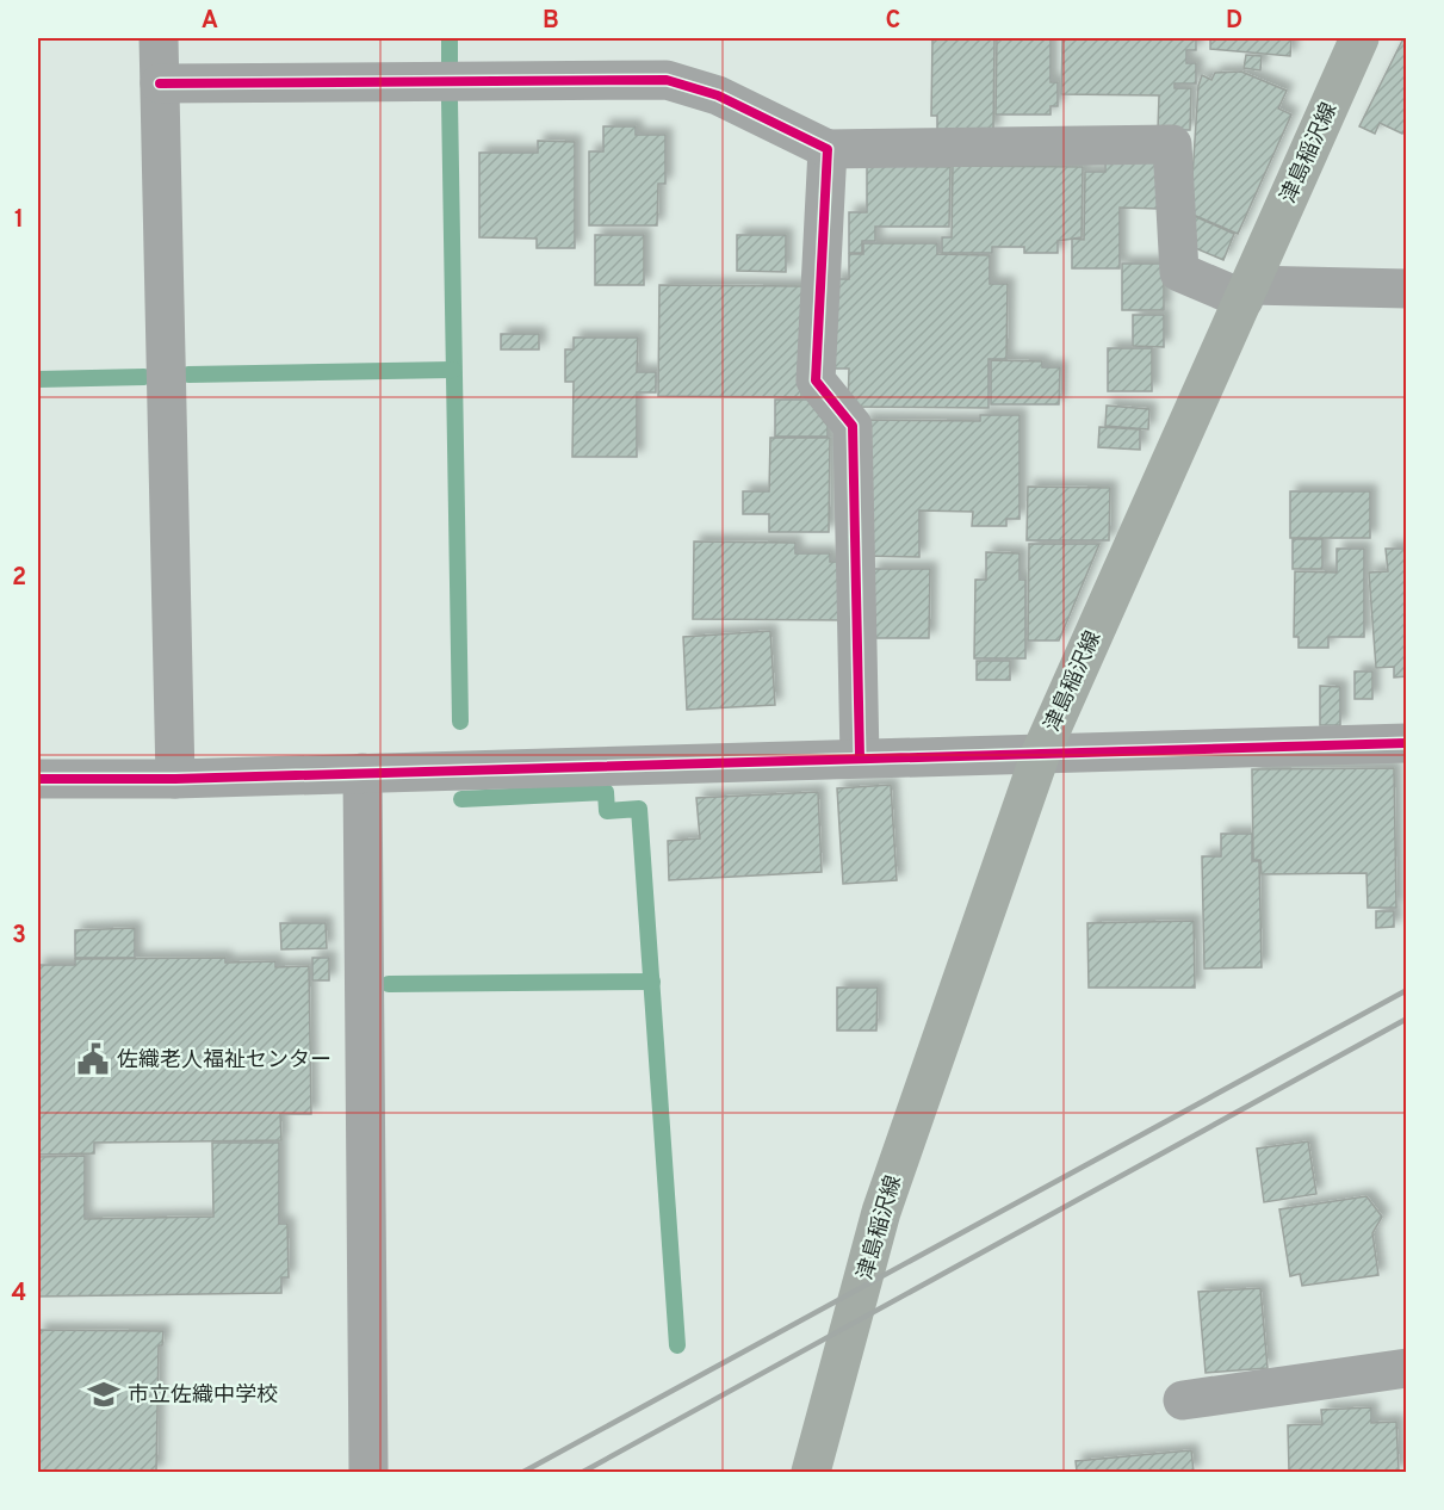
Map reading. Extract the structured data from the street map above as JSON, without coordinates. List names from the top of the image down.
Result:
{
  "streets": {
    "main road": ["津島稲沢線"]
  },
  "places": {
    "public building": ["佐織老人福祉センター"],
    "school or university": ["市立佐織中学校"]
  },
  "grid": {
    "columns": [
      "A",
      "B",
      "C",
      "D"
    ],
    "rows": [
      "1",
      "2",
      "3",
      "4"
    ]
  }
}
